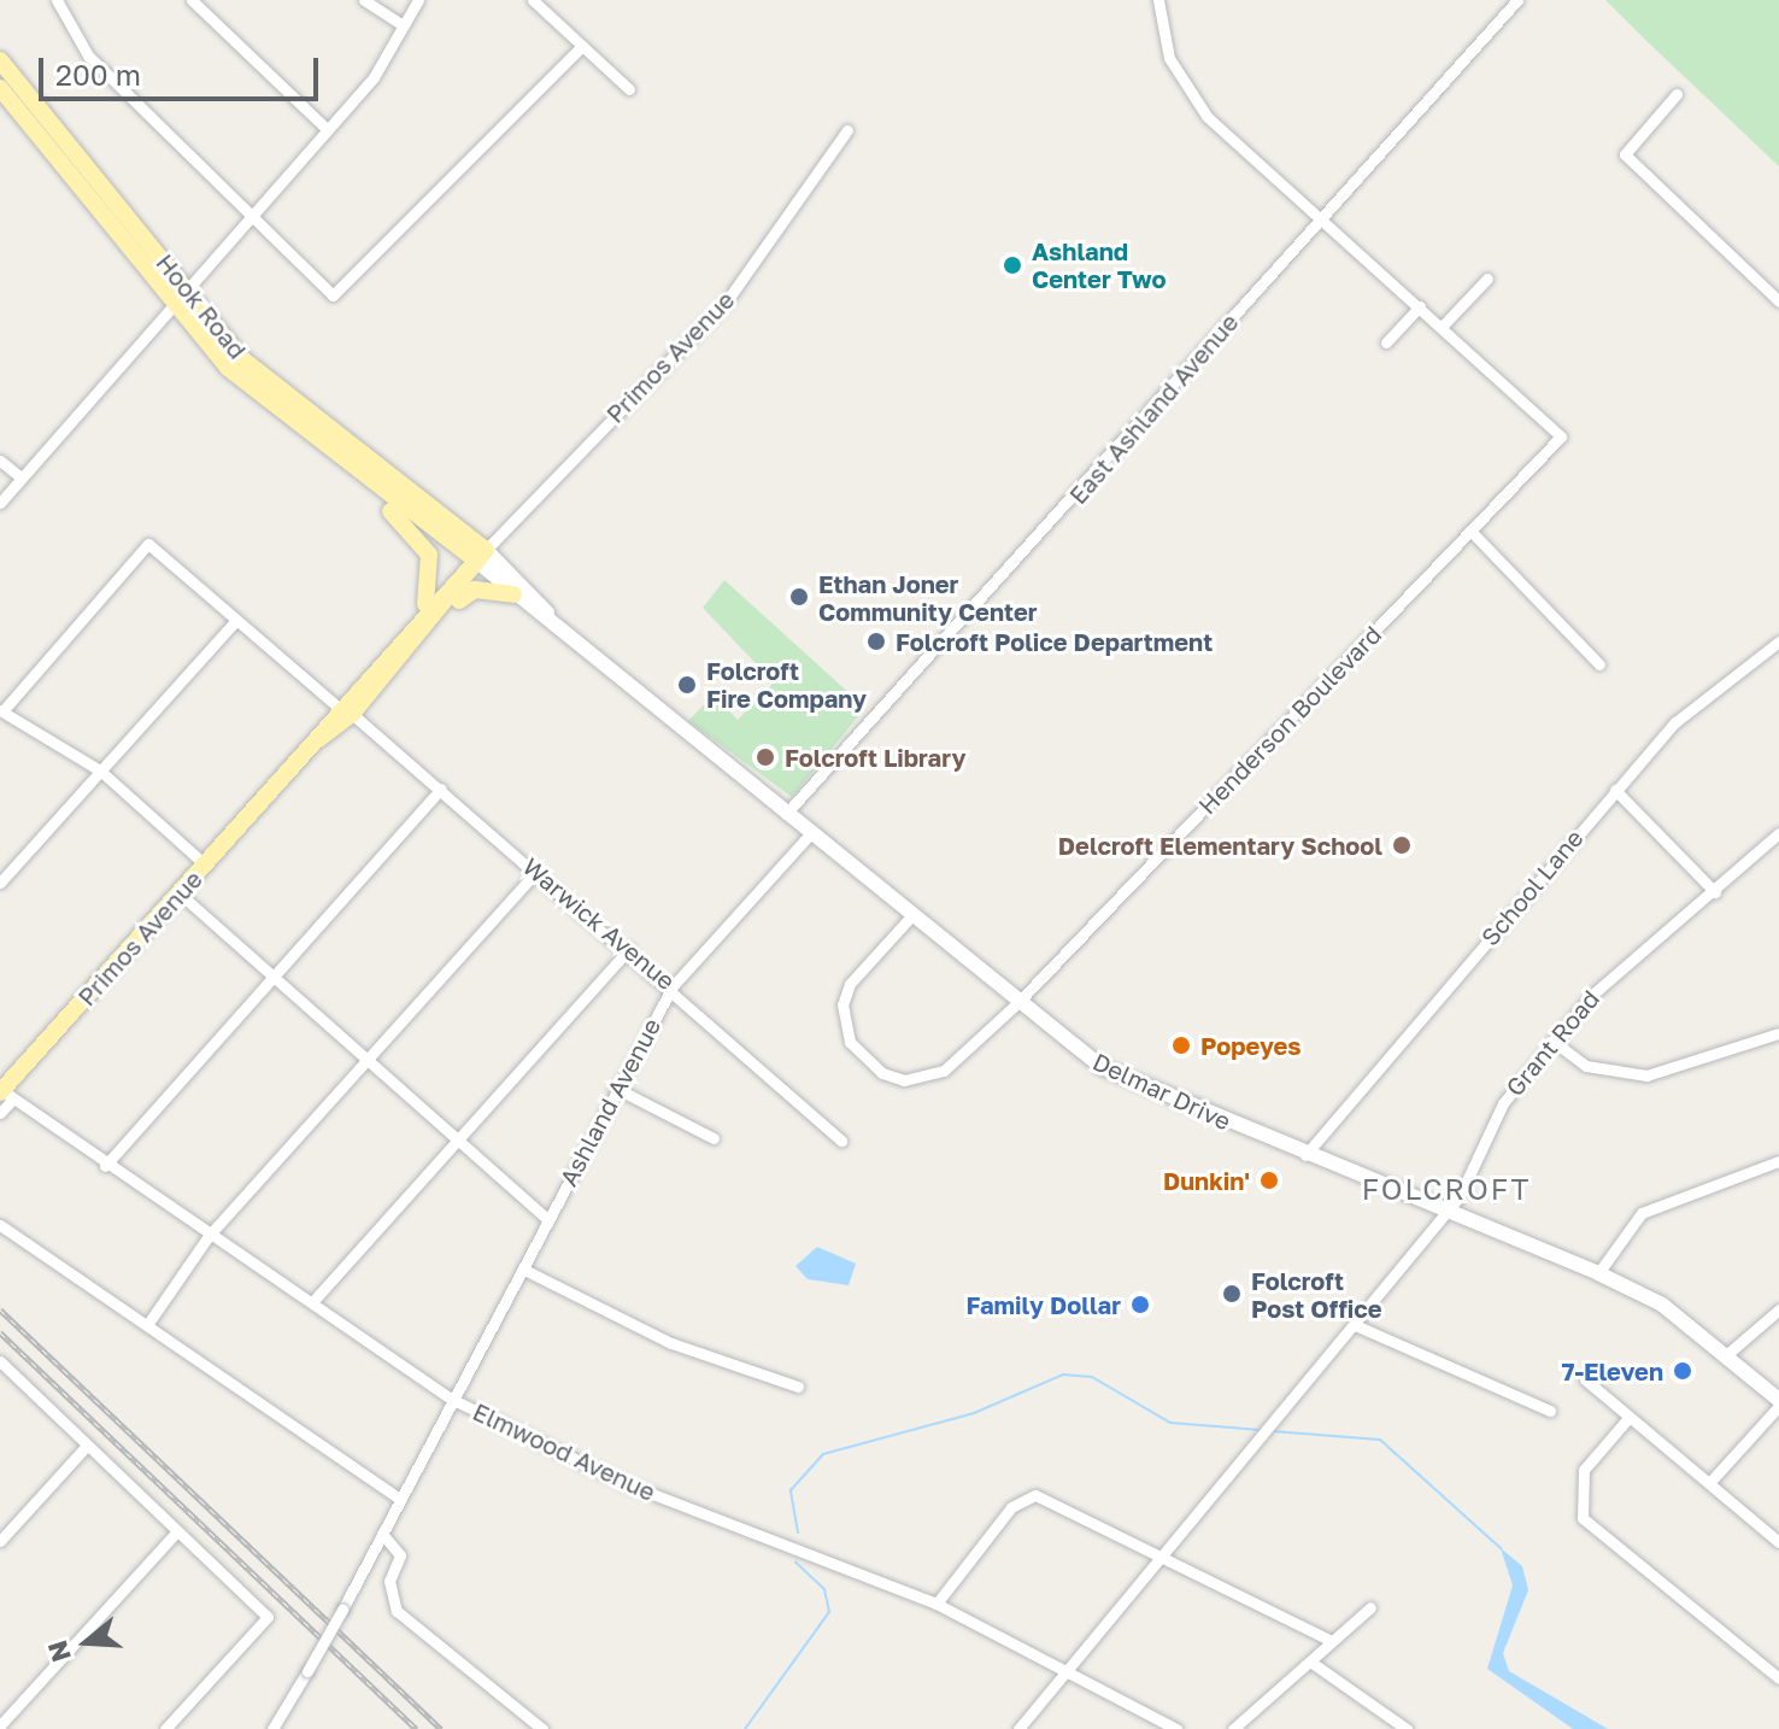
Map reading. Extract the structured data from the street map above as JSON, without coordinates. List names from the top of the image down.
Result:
{
  "streets": {
    "main road": ["Hook Road", "Primos Avenue"],
    "street": [
      "East Ashland Avenue",
      "Henderson Boulevard",
      "School Lane",
      "Warwick Avenue",
      "Grant Road",
      "Delmar Drive",
      "Ashland Avenue",
      "Elmwood Avenue"
    ]
  },
  "crossings": [
    ["Hook Road", "Primos Avenue"],
    ["Hook Road", "Delmar Drive"],
    ["Primos Avenue", "Warwick Avenue"],
    ["Primos Avenue", "Delmar Drive"],
    ["Primos Avenue", "Elmwood Avenue"],
    ["East Ashland Avenue", "Delmar Drive"],
    ["Henderson Boulevard", "Delmar Drive"],
    ["School Lane", "Delmar Drive"],
    ["Warwick Avenue", "Ashland Avenue"],
    ["Grant Road", "Delmar Drive"],
    ["Grant Road", "Elmwood Avenue"],
    ["Delmar Drive", "Ashland Avenue"],
    ["Ashland Avenue", "Elmwood Avenue"]
  ],
  "districts": ["FOLCROFT"],
  "places": [
    "Ashland Center Two",
    "Ethan Joner Community Center",
    "Folcroft Police Department",
    "Folcroft Fire Company",
    "Folcroft Library",
    "Delcroft Elementary School",
    "Popeyes",
    "Dunkin'",
    "Folcroft Post Office",
    "Family Dollar",
    "7-Eleven"
  ],
  "scale_bar": "200 m",
  "north": "left"
}
